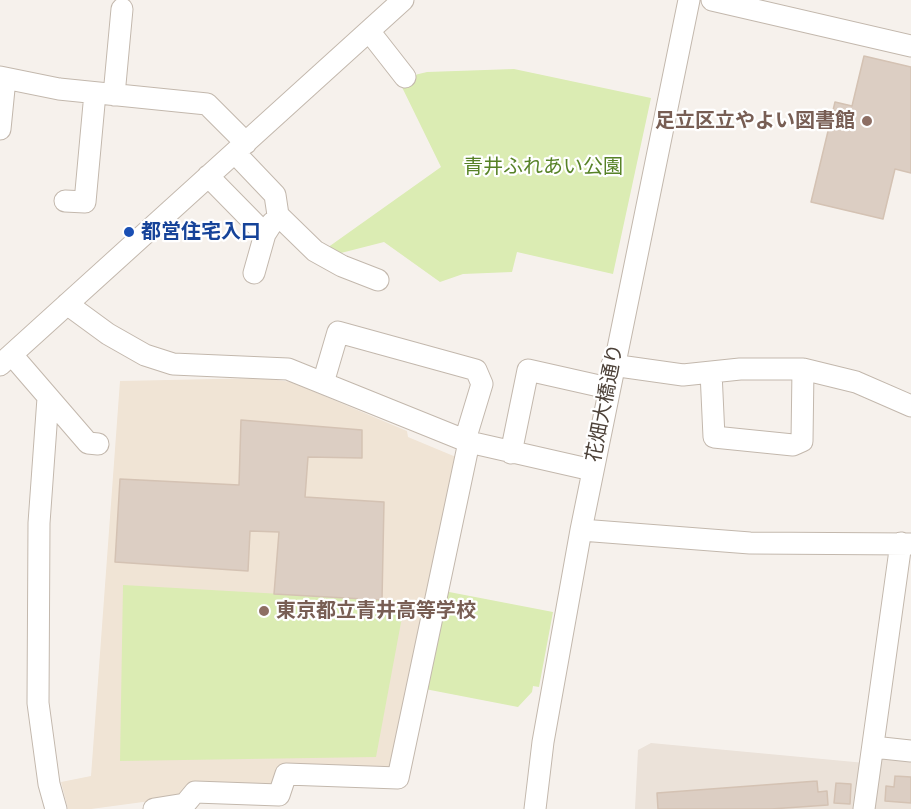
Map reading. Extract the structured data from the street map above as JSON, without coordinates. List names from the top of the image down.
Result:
{
  "streets": {
    "street": ["花畑大橋通り"]
  },
  "parks": ["青井ふれあい公園"],
  "places": ["足立区立やよい図書館", "都営住宅入口", "東京都立青井高等学校"]
}
